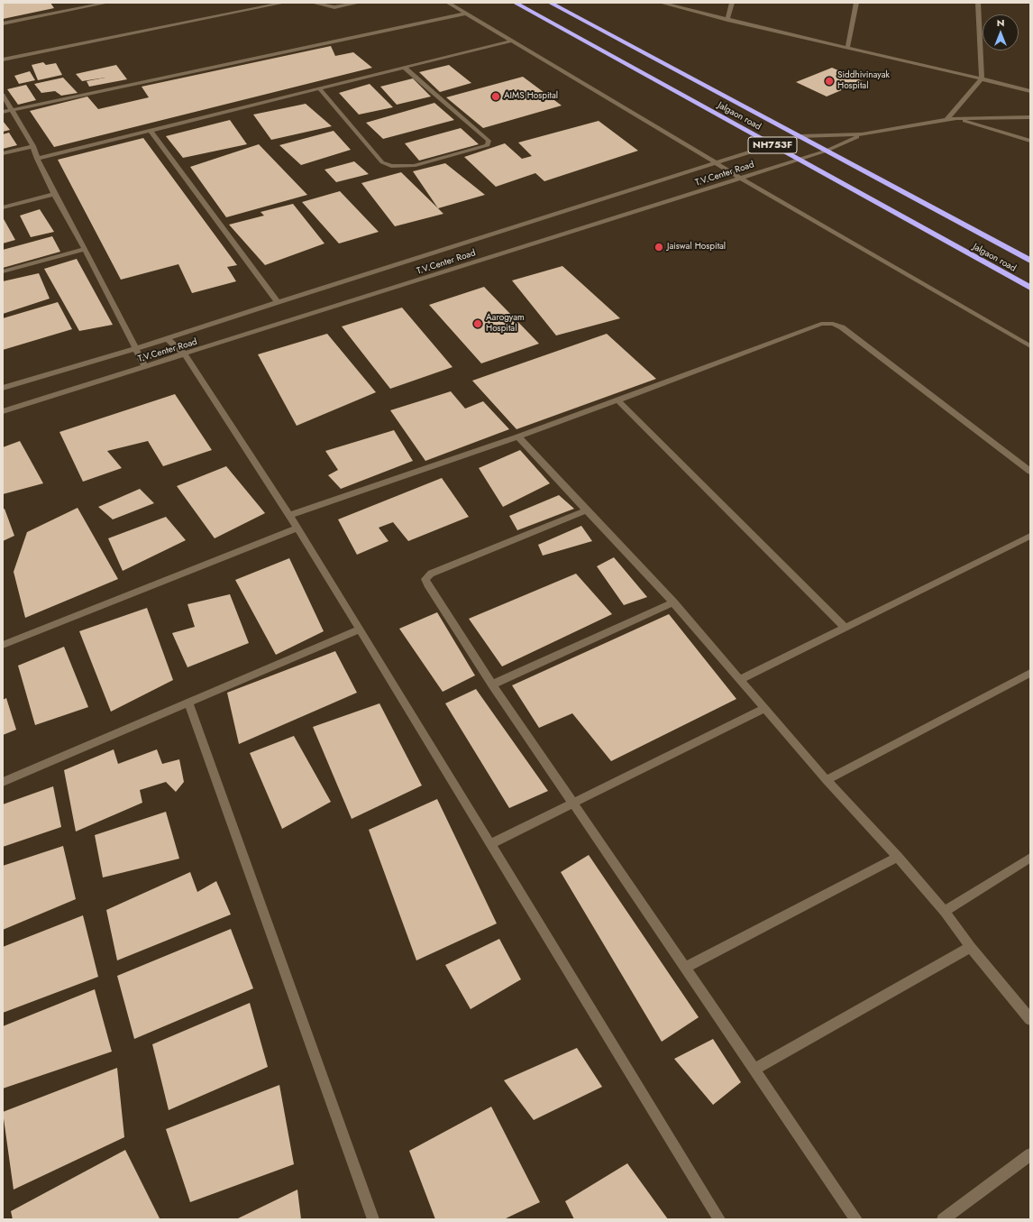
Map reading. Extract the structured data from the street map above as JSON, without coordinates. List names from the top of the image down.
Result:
{
  "streets": {
    "highway": ["Jalgaon road", "NH753F"],
    "street": ["T.V.Center Road"]
  },
  "crossings": [
    ["Jalgaon road", "T.V.Center Road"]
  ],
  "places": [
    "Siddhivinayak Hospital",
    "AIMS Hospital",
    "Jaiswal Hospital",
    "Aarogyam Hospital"
  ],
  "north": "top"
}
